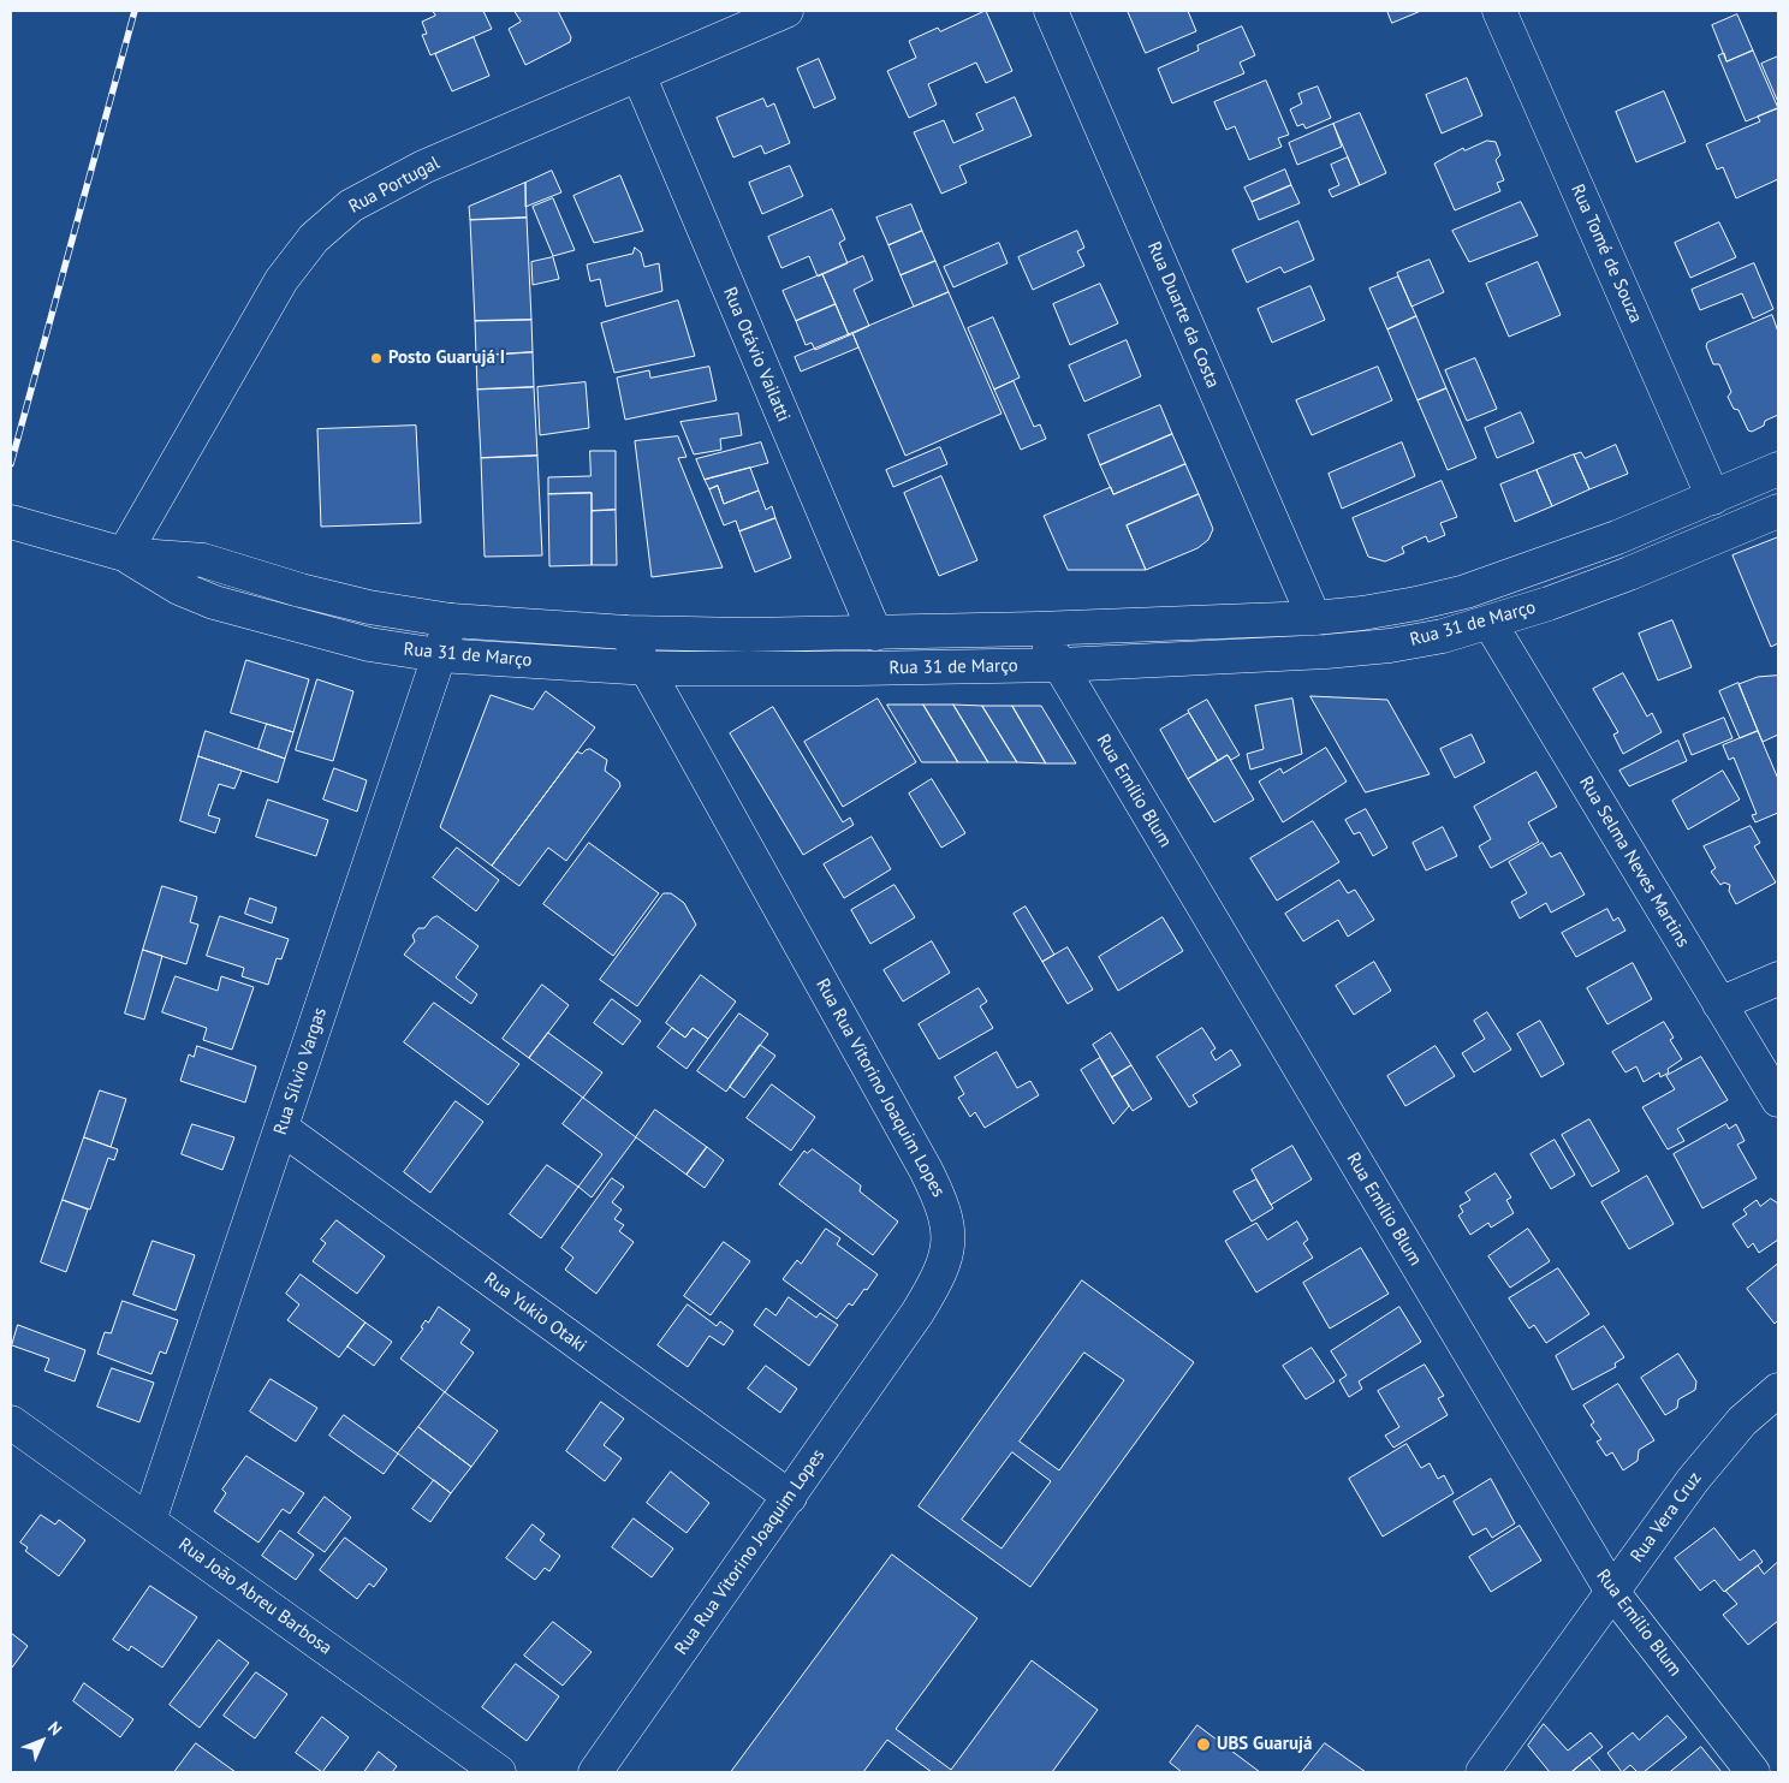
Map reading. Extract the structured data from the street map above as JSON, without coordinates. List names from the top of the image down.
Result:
{
  "streets": {
    "street": [
      "Rua Portugal",
      "Rua Tomé de Souza",
      "Rua Duarte da Costa",
      "Rua Otávio Vailatti",
      "Rua 31 de Março",
      "Rua Emílio Blum",
      "Rua Selma Neves Martins",
      "Rua Sílvio Vargas",
      "Rua Rua Vitorino Joaquim Lopes",
      "Rua Yukio Otaki",
      "Rua Vera Cruz",
      "Rua João Abreu Barbosa"
    ]
  },
  "crossings": [
    ["Rua Portugal", "Rua Otávio Vailatti"],
    ["Rua Portugal", "Rua 31 de Março"],
    ["Rua Tomé de Souza", "Rua 31 de Março"],
    ["Rua Duarte da Costa", "Rua 31 de Março"],
    ["Rua Otávio Vailatti", "Rua 31 de Março"],
    ["Rua 31 de Março", "Rua Emílio Blum"],
    ["Rua 31 de Março", "Rua Selma Neves Martins"],
    ["Rua 31 de Março", "Rua Sílvio Vargas"],
    ["Rua 31 de Março", "Rua Rua Vitorino Joaquim Lopes"],
    ["Rua Emílio Blum", "Rua Vera Cruz"],
    ["Rua Sílvio Vargas", "Rua Yukio Otaki"],
    ["Rua Sílvio Vargas", "Rua João Abreu Barbosa"],
    ["Rua Rua Vitorino Joaquim Lopes", "Rua Yukio Otaki"]
  ],
  "places": ["Posto Guarujá I", "UBS Guarujá"],
  "north": "top right"
}
